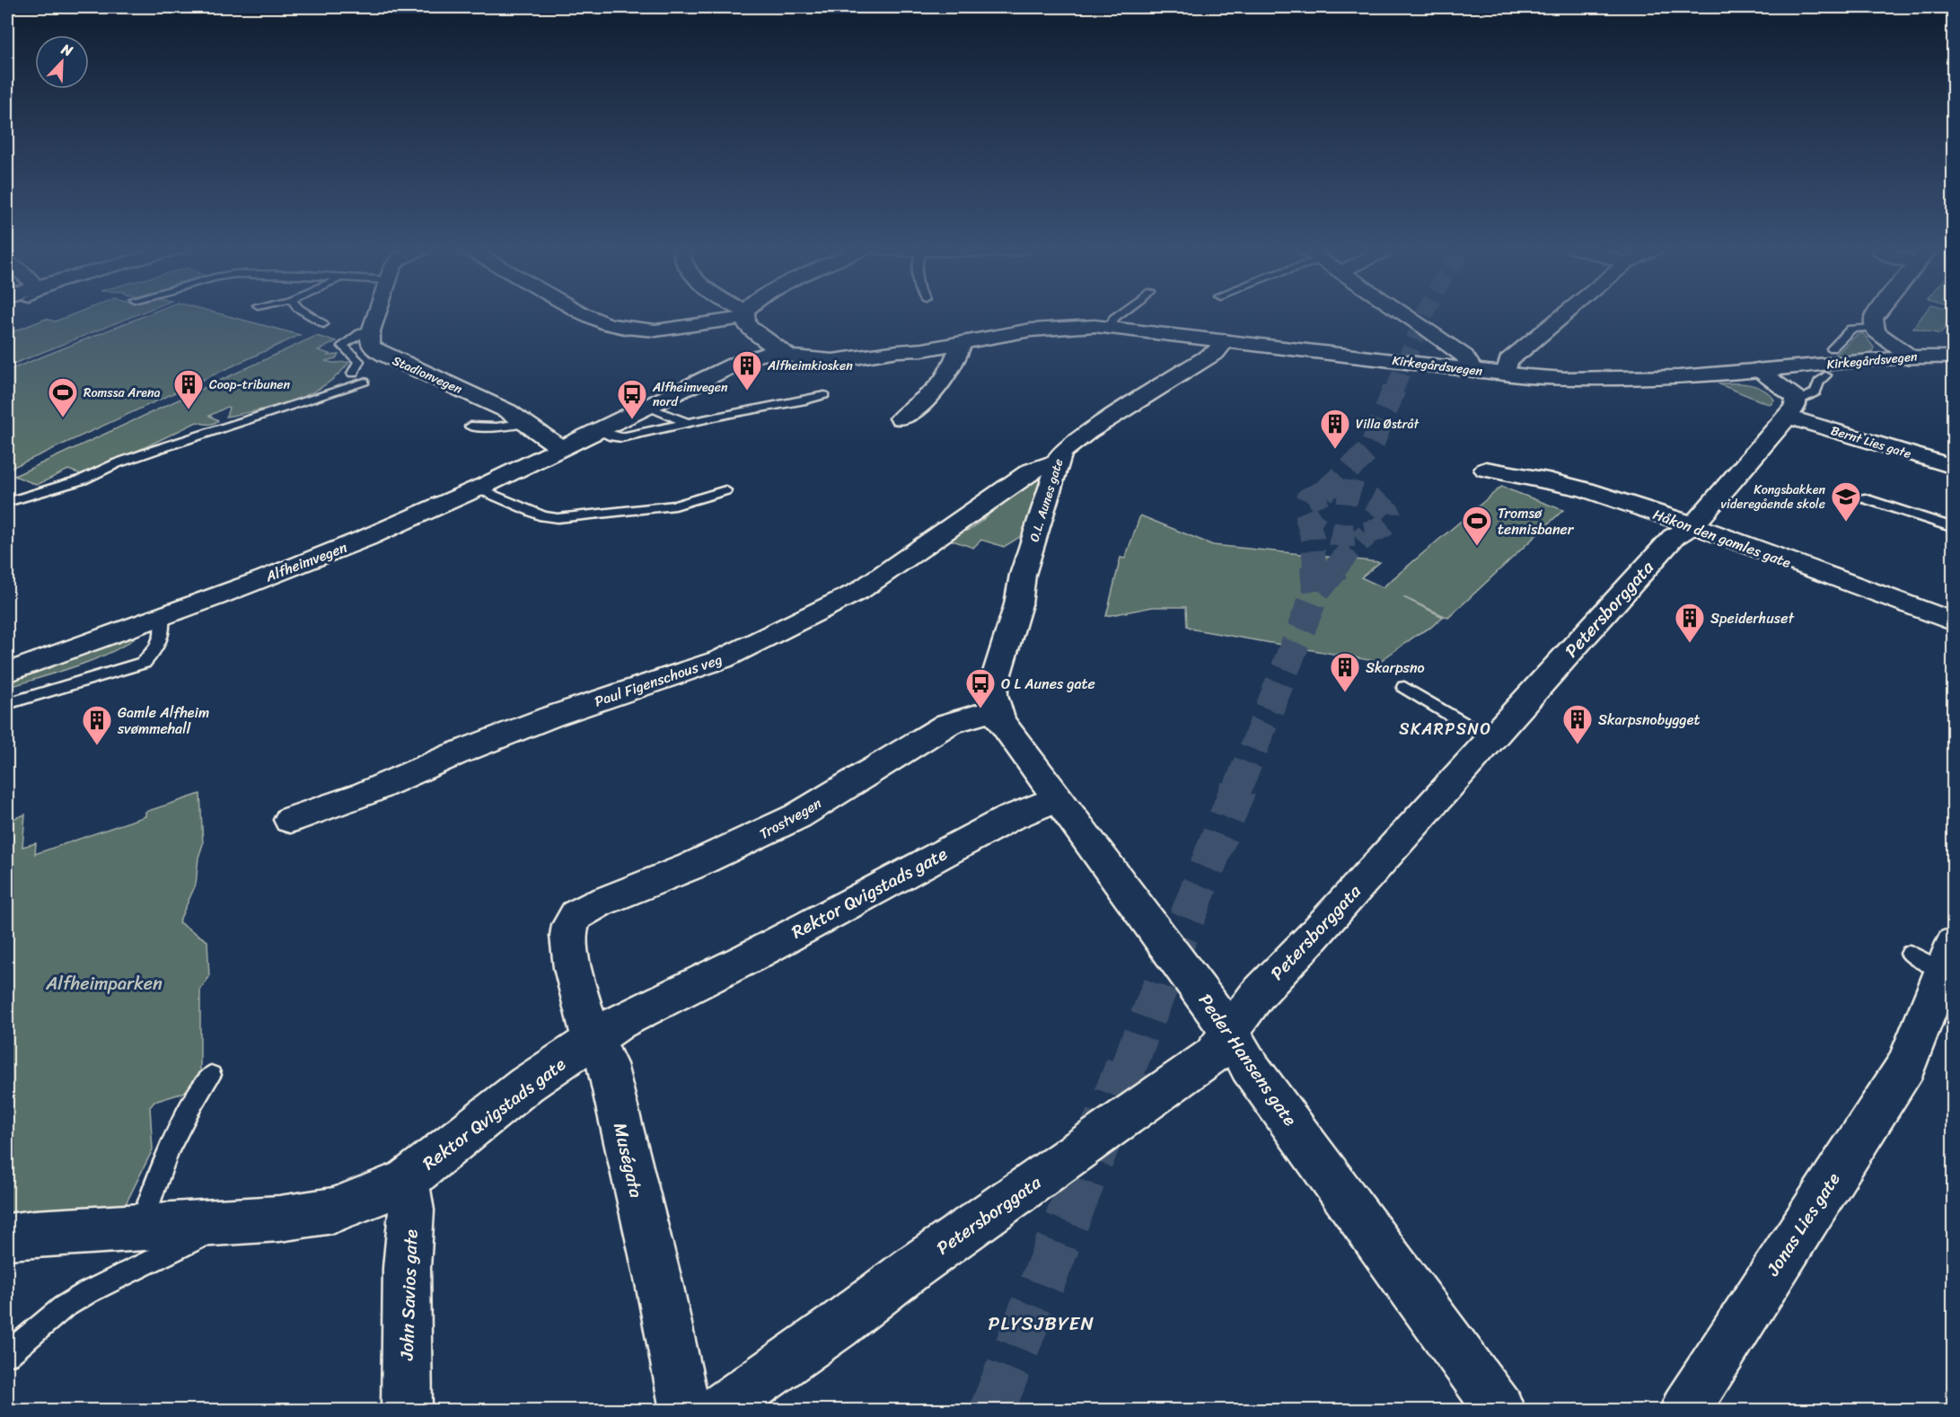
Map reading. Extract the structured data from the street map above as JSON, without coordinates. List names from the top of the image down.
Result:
{
  "streets": {
    "street": [
      "Kirkegårdsvegen",
      "Stadionvegen",
      "Bernt Lies gate",
      "O.L. Aunes gate",
      "Håkon den gamles gate",
      "Alfheimvegen",
      "Petersborggata",
      "Paul Figenschous veg",
      "Trostvegen",
      "Rektor Qvigstads gate",
      "Peder Hansens gate",
      "Muségata",
      "Jonas Lies gate",
      "John Savios gate"
    ]
  },
  "crossings": [
    ["Kirkegårdsvegen", "O.L. Aunes gate"],
    ["Kirkegårdsvegen", "Alfheimvegen"],
    ["Stadionvegen", "Alfheimvegen"],
    ["Bernt Lies gate", "Petersborggata"],
    ["O.L. Aunes gate", "Paul Figenschous veg"],
    ["O.L. Aunes gate", "Trostvegen"],
    ["O.L. Aunes gate", "Peder Hansens gate"],
    ["Håkon den gamles gate", "Petersborggata"],
    ["Petersborggata", "Peder Hansens gate"],
    ["Trostvegen", "Peder Hansens gate"],
    ["Trostvegen", "Muségata"],
    ["Rektor Qvigstads gate", "Peder Hansens gate"],
    ["Rektor Qvigstads gate", "Muségata"],
    ["Rektor Qvigstads gate", "John Savios gate"]
  ],
  "districts": ["SKARPSNO", "PLYSJBYEN"],
  "parks": ["Alfheimparken"],
  "places": {
    "building": [
      "Alfheimkiosken",
      "Coop-tribunen",
      "Villa Østråt",
      "Speiderhuset",
      "Skarpsno",
      "Skarpsnobygget",
      "Gamle Alfheim svømmehall"
    ],
    "sports": ["Romssa Arena", "Tromsø tennisbaner"],
    "bus stop": ["Alfheimvegen nord", "O L Aunes gate"],
    "school or university": ["Kongsbakken videregående skole"]
  },
  "north": "top right"
}
